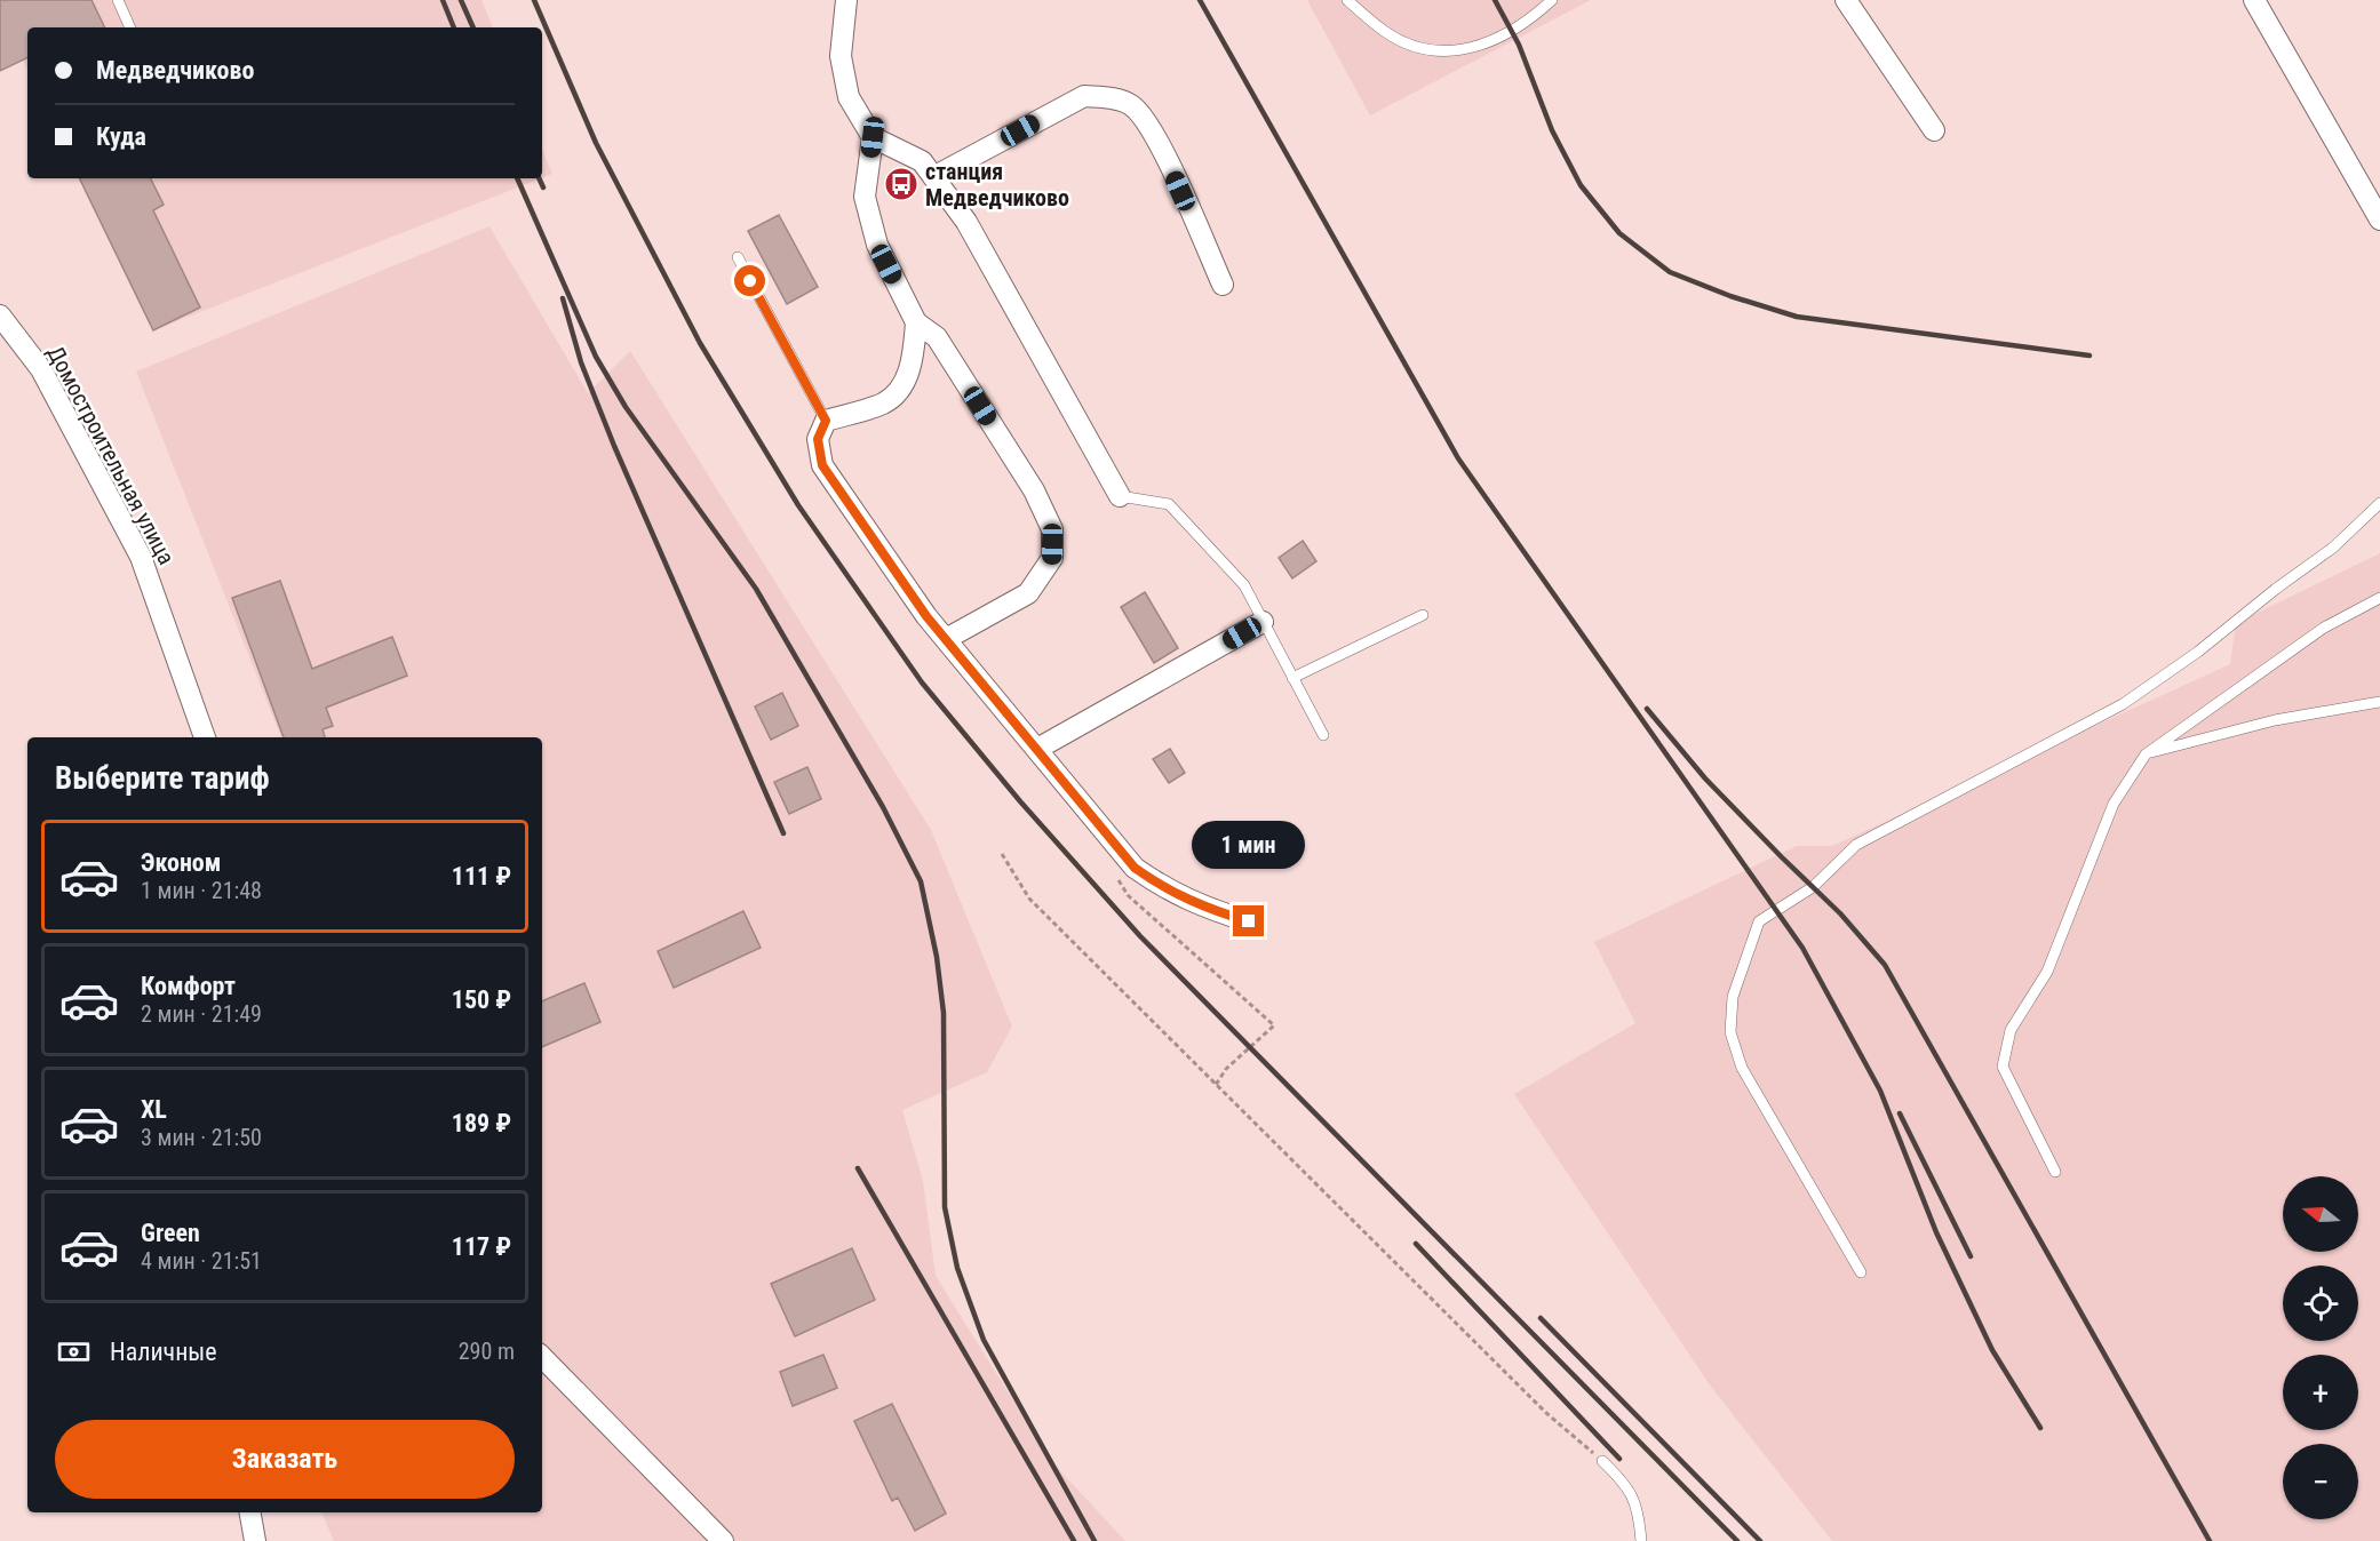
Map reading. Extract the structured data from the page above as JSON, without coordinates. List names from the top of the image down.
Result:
{
  "streets": {
    "street": ["Домостроительная улица"]
  },
  "places": {
    "bus stop": ["станция Медведчиково"]
  },
  "north": "left",
  "page": {
    "banner": ["Медведчиково", "Куда"],
    "heading": "Выберите тариф",
    "list": [
      {
        "name": "Эконом",
        "note": "1 мин · 21:48",
        "value": "111 ₽"
      },
      {
        "name": "Комфорт",
        "note": "2 мин · 21:49",
        "value": "150 ₽"
      },
      {
        "name": "XL",
        "note": "3 мин · 21:50",
        "value": "189 ₽"
      },
      {
        "name": "Green",
        "note": "4 мин · 21:51",
        "value": "117 ₽"
      }
    ],
    "bubble": "1 мин",
    "map_buttons": ["+", "−"],
    "pay": ["Наличные", "290 m"],
    "buttons": "Заказать"
  }
}
